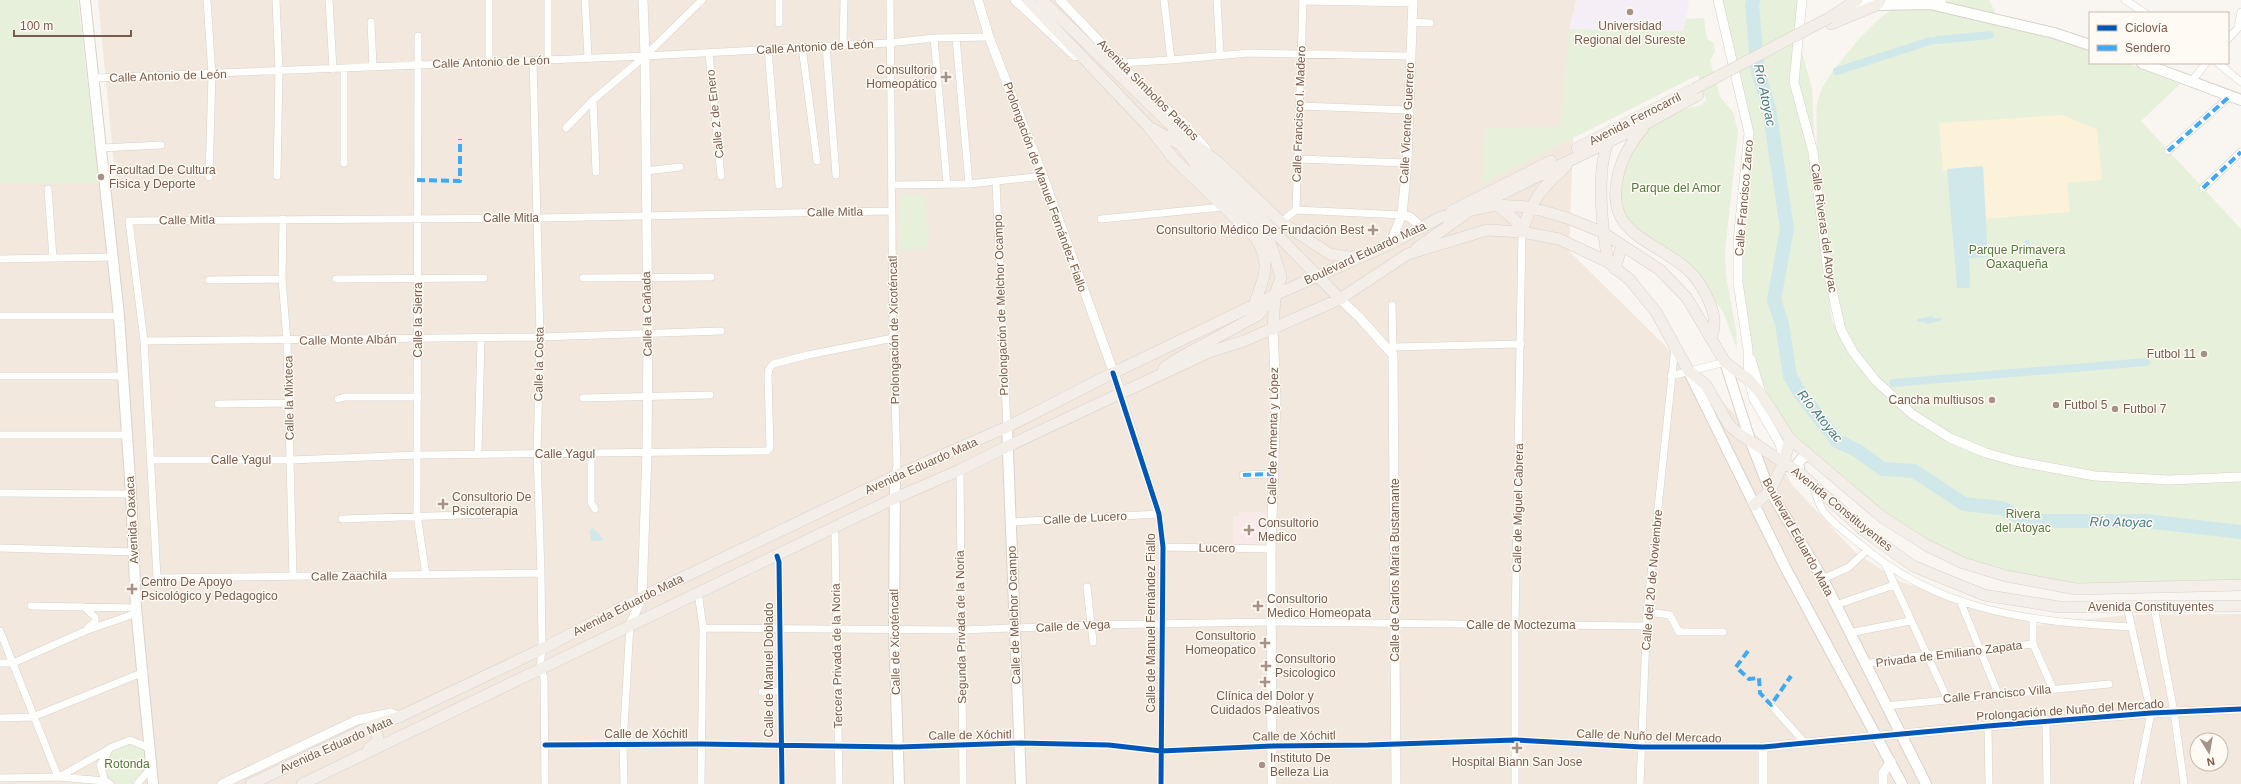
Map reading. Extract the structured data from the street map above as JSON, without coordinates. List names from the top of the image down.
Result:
{
  "streets": {
    "main road": [
      "Avenida Símbolos Patrios",
      "Avenida Ferrocarril",
      "Boulevard Eduardo Mata",
      "Avenida Eduardo Mata",
      "Avenida Constituyentes",
      "Avenida Oaxaca",
      "Calle de Melchor Ocampo",
      "Calle de Xicoténcatl"
    ],
    "street": [
      "Calle Antonio de León",
      "Calle 2 de Enero",
      "Calle Francisco I. Madero",
      "Calle Vicente Guerrero",
      "Prolongación de Manuel Fernández Fiallo",
      "Calle Francisco Zarco",
      "Calle Mitla",
      "Calle Riveras del Atoyac",
      "Prolongación de Melchor Ocampo",
      "Calle la Cañada",
      "Calle la Sierra",
      "Prolongación de Xicoténcatl",
      "Calle Monte Albán",
      "Calle la Costa",
      "Calle la Mixteca",
      "Calle de Armenta y López",
      "Calle Yagul",
      "Calle de Miguel Cabrera",
      "Calle de Lucero",
      "Lucero",
      "Calle de Carlos María Bustamante",
      "Calle Zaachila",
      "Calle del 20 de Noviembre",
      "Calle de Manuel Fernández Fiallo",
      "Calle de Moctezuma",
      "Calle de Vega",
      "Segunda Privada de la Noria",
      "Privada de Emiliano Zapata",
      "Tercera Privada de la Noria",
      "Calle de Manuel Doblado",
      "Calle Francisco Villa",
      "Prolongación de Nuño del Mercado",
      "Calle de Xóchitl",
      "Calle de Nuño del Mercado"
    ]
  },
  "crossings": [
    ["Calle Antonio de León", "Calle 2 de Enero"],
    ["Calle Antonio de León", "Prolongación de Manuel Fernández Fiallo"],
    ["Calle Antonio de León", "Calle la Cañada"],
    ["Calle Antonio de León", "Calle la Sierra"],
    ["Calle Antonio de León", "Prolongación de Xicoténcatl"],
    ["Calle Antonio de León", "Calle la Costa"],
    ["Calle Antonio de León", "Avenida Oaxaca"],
    ["Avenida Ferrocarril", "Boulevard Eduardo Mata"],
    ["Calle Vicente Guerrero", "Boulevard Eduardo Mata"],
    ["Prolongación de Manuel Fernández Fiallo", "Boulevard Eduardo Mata"],
    ["Prolongación de Manuel Fernández Fiallo", "Calle de Manuel Fernández Fiallo"],
    ["Calle Francisco Zarco", "Avenida Constituyentes"],
    ["Calle Mitla", "Calle la Cañada"],
    ["Calle Mitla", "Calle la Sierra"],
    ["Calle Mitla", "Prolongación de Xicoténcatl"],
    ["Calle Mitla", "Calle la Costa"],
    ["Calle Mitla", "Calle la Mixteca"],
    ["Calle Mitla", "Avenida Oaxaca"],
    ["Boulevard Eduardo Mata", "Prolongación de Melchor Ocampo"],
    ["Boulevard Eduardo Mata", "Calle de Armenta y López"],
    ["Boulevard Eduardo Mata", "Avenida Eduardo Mata"],
    ["Boulevard Eduardo Mata", "Calle de Miguel Cabrera"],
    ["Boulevard Eduardo Mata", "Avenida Constituyentes"],
    ["Boulevard Eduardo Mata", "Calle del 20 de Noviembre"],
    ["Boulevard Eduardo Mata", "Calle de Melchor Ocampo"],
    ["Boulevard Eduardo Mata", "Calle de Manuel Fernández Fiallo"],
    ["Boulevard Eduardo Mata", "Privada de Emiliano Zapata"],
    ["Boulevard Eduardo Mata", "Calle Francisco Villa"],
    ["Boulevard Eduardo Mata", "Prolongación de Nuño del Mercado"],
    ["Boulevard Eduardo Mata", "Calle de Nuño del Mercado"],
    ["Prolongación de Melchor Ocampo", "Avenida Eduardo Mata"],
    ["Prolongación de Melchor Ocampo", "Calle de Melchor Ocampo"],
    ["Calle la Cañada", "Calle Monte Albán"],
    ["Calle la Cañada", "Calle Yagul"],
    ["Calle la Cañada", "Avenida Eduardo Mata"],
    ["Calle la Sierra", "Calle Monte Albán"],
    ["Calle la Sierra", "Calle Yagul"],
    ["Calle la Sierra", "Calle Zaachila"],
    ["Prolongación de Xicoténcatl", "Calle Yagul"],
    ["Prolongación de Xicoténcatl", "Avenida Eduardo Mata"],
    ["Prolongación de Xicoténcatl", "Calle de Xicoténcatl"],
    ["Calle Monte Albán", "Calle la Costa"],
    ["Calle Monte Albán", "Calle la Mixteca"],
    ["Calle Monte Albán", "Avenida Oaxaca"],
    ["Calle la Costa", "Calle Yagul"],
    ["Calle la Costa", "Avenida Eduardo Mata"],
    ["Calle la Costa", "Calle Zaachila"],
    ["Calle la Costa", "Calle de Xóchitl"],
    ["Calle la Mixteca", "Calle Yagul"],
    ["Calle la Mixteca", "Calle Zaachila"],
    ["Calle de Armenta y López", "Lucero"],
    ["Calle de Armenta y López", "Calle de Vega"],
    ["Calle de Armenta y López", "Calle de Xóchitl"],
    ["Calle Yagul", "Avenida Oaxaca"],
    ["Avenida Eduardo Mata", "Calle de Melchor Ocampo"],
    ["Avenida Eduardo Mata", "Segunda Privada de la Noria"],
    ["Avenida Eduardo Mata", "Calle de Xicoténcatl"],
    ["Avenida Eduardo Mata", "Tercera Privada de la Noria"],
    ["Avenida Eduardo Mata", "Calle de Manuel Doblado"],
    ["Calle de Miguel Cabrera", "Calle de Moctezuma"],
    ["Calle de Miguel Cabrera", "Calle de Nuño del Mercado"],
    ["Calle de Lucero", "Calle de Melchor Ocampo"],
    ["Calle de Lucero", "Calle de Manuel Fernández Fiallo"],
    ["Avenida Oaxaca", "Calle Zaachila"],
    ["Lucero", "Calle de Manuel Fernández Fiallo"],
    ["Calle de Carlos María Bustamante", "Calle de Moctezuma"],
    ["Calle de Carlos María Bustamante", "Calle de Vega"],
    ["Calle de Carlos María Bustamante", "Calle de Xóchitl"],
    ["Calle de Carlos María Bustamante", "Calle de Nuño del Mercado"],
    ["Calle del 20 de Noviembre", "Calle de Moctezuma"],
    ["Calle del 20 de Noviembre", "Calle de Nuño del Mercado"],
    ["Calle de Melchor Ocampo", "Calle de Vega"],
    ["Calle de Melchor Ocampo", "Calle de Xóchitl"],
    ["Calle de Manuel Fernández Fiallo", "Calle de Vega"],
    ["Calle de Manuel Fernández Fiallo", "Calle de Xóchitl"],
    ["Calle de Moctezuma", "Calle de Vega"],
    ["Calle de Vega", "Segunda Privada de la Noria"],
    ["Calle de Vega", "Calle de Xicoténcatl"],
    ["Calle de Vega", "Tercera Privada de la Noria"],
    ["Calle de Vega", "Calle de Manuel Doblado"],
    ["Segunda Privada de la Noria", "Calle de Xóchitl"],
    ["Calle de Xicoténcatl", "Calle de Xóchitl"],
    ["Tercera Privada de la Noria", "Calle de Xóchitl"],
    ["Calle de Manuel Doblado", "Calle de Xóchitl"],
    ["Prolongación de Nuño del Mercado", "Calle de Nuño del Mercado"],
    ["Calle de Xóchitl", "Calle de Nuño del Mercado"]
  ],
  "water": ["Río Atoyac"],
  "parks": [
    "Parque del Amor",
    "Parque Primavera Oaxaqueña",
    "Rivera del Atoyac",
    "Rotonda"
  ],
  "places": {
    "other": [
      "Universidad Regional del Sureste",
      "Facultad De Cultura Fisica y Deporte",
      "Futbol 11",
      "Cancha multiusos",
      "Futbol 5",
      "Futbol 7",
      "Instituto De Belleza Lia"
    ],
    "health": [
      "Consultorio Homeopático",
      "Consultorio Médico De Fundación Best",
      "Consultorio De Psicoterapia",
      "Consultorio Medico",
      "Centro De Apoyo Psicológico y Pedagogico",
      "Consultorio Medico Homeopata",
      "Consultorio Homeopatico",
      "Consultorio Psicologico",
      "Clínica del Dolor y Cuidados Paleativos",
      "Hospital Biann San Jose"
    ]
  },
  "legend": ["Ciclovía", "Sendero"],
  "scale_bar": "100 m",
  "north": "bottom"
}
